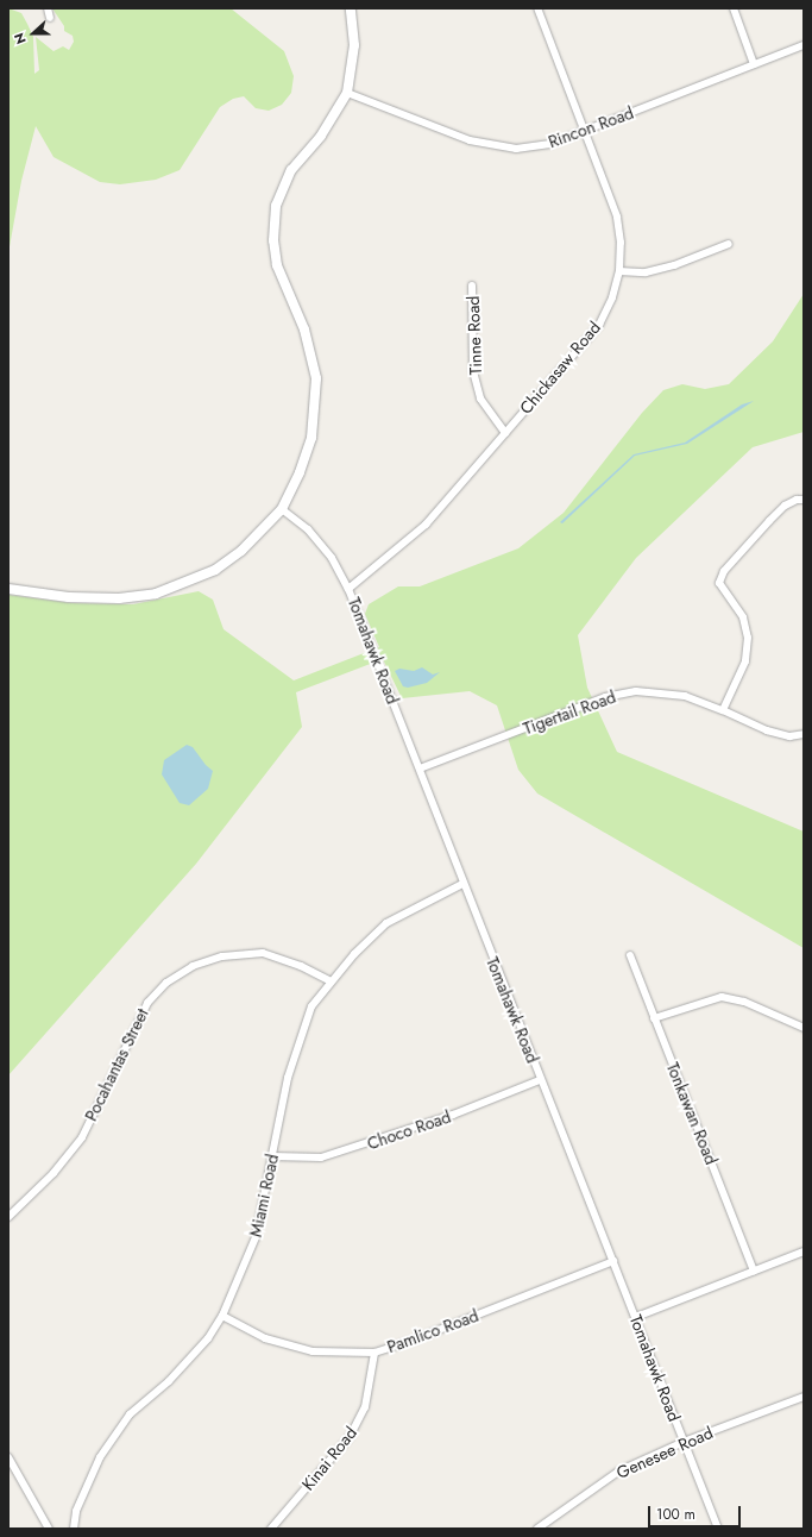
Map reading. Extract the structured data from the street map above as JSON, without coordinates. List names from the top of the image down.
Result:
{
  "streets": {
    "street": [
      "Rincon Road",
      "Tinne Road",
      "Chickasaw Road",
      "Tomahawk Road",
      "Tigertail Road",
      "Pocahantas Street",
      "Tonkawan Road",
      "Choco Road",
      "Miami Road",
      "Pamlico Road",
      "Genesee Road",
      "Kinai Road"
    ]
  },
  "crossings": [
    ["Rincon Road", "Chickasaw Road"],
    ["Tinne Road", "Chickasaw Road"],
    ["Chickasaw Road", "Tomahawk Road"],
    ["Tomahawk Road", "Tigertail Road"],
    ["Tomahawk Road", "Choco Road"],
    ["Tomahawk Road", "Miami Road"],
    ["Tomahawk Road", "Pamlico Road"],
    ["Tomahawk Road", "Genesee Road"],
    ["Pocahantas Street", "Miami Road"],
    ["Choco Road", "Miami Road"],
    ["Miami Road", "Pamlico Road"],
    ["Pamlico Road", "Kinai Road"]
  ],
  "scale_bar": "100 m",
  "north": "left"
}
